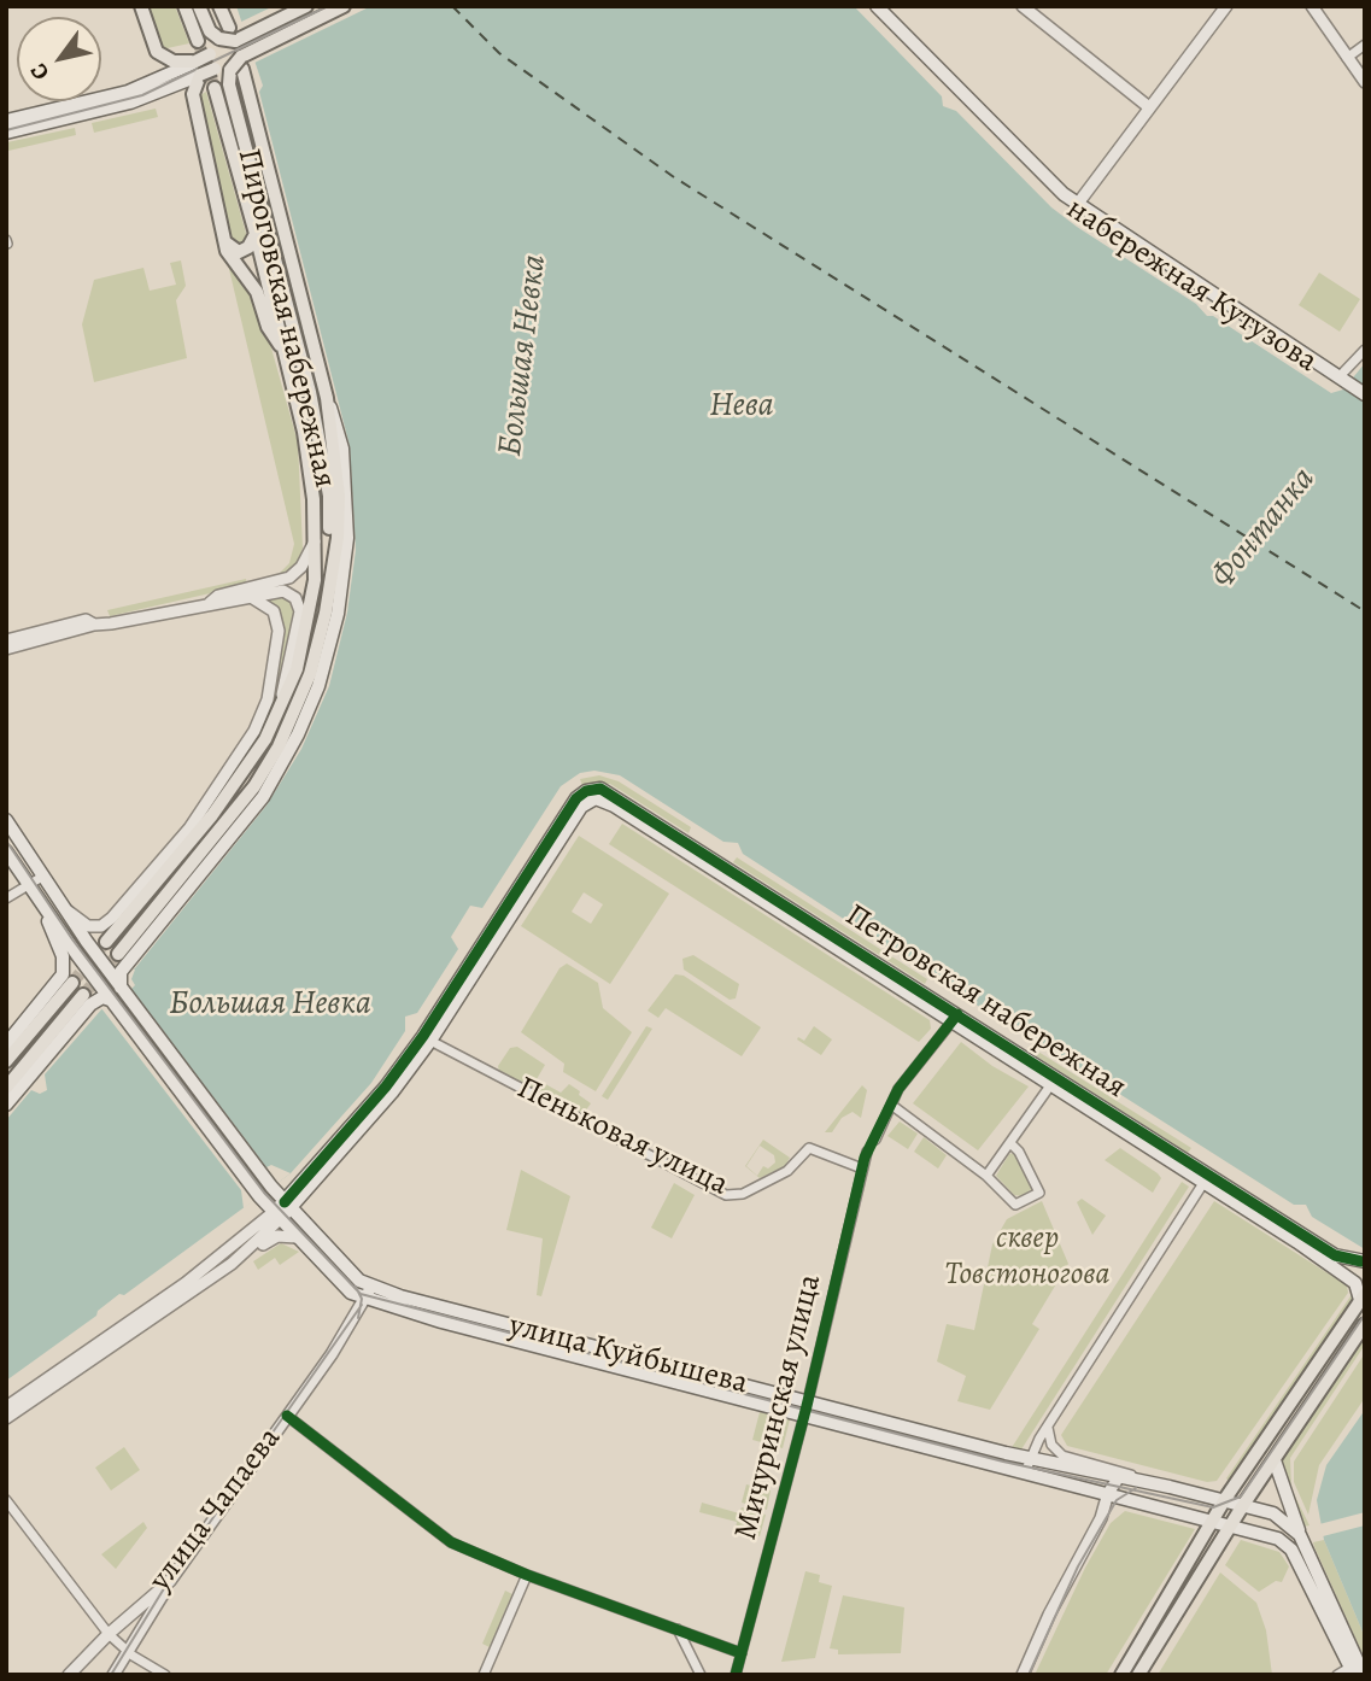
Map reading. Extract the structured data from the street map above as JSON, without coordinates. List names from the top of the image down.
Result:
{
  "streets": {
    "main road": [
      "набережная Кутузова",
      "Пироговская набережная",
      "Петровская набережная",
      "улица Куйбышева"
    ],
    "street": ["Пеньковая улица", "Мичуринская улица", "улица Чапаева"]
  },
  "crossings": [
    ["Петровская набережная", "Пеньковая улица"],
    ["Пеньковая улица", "Мичуринская улица"],
    ["улица Куйбышева", "Мичуринская улица"],
    ["улица Куйбышева", "улица Чапаева"]
  ],
  "water": ["Большая Невка", "Нева", "Фонтанка"],
  "parks": ["сквер Товстоногова"],
  "north": "bottom left"
}
